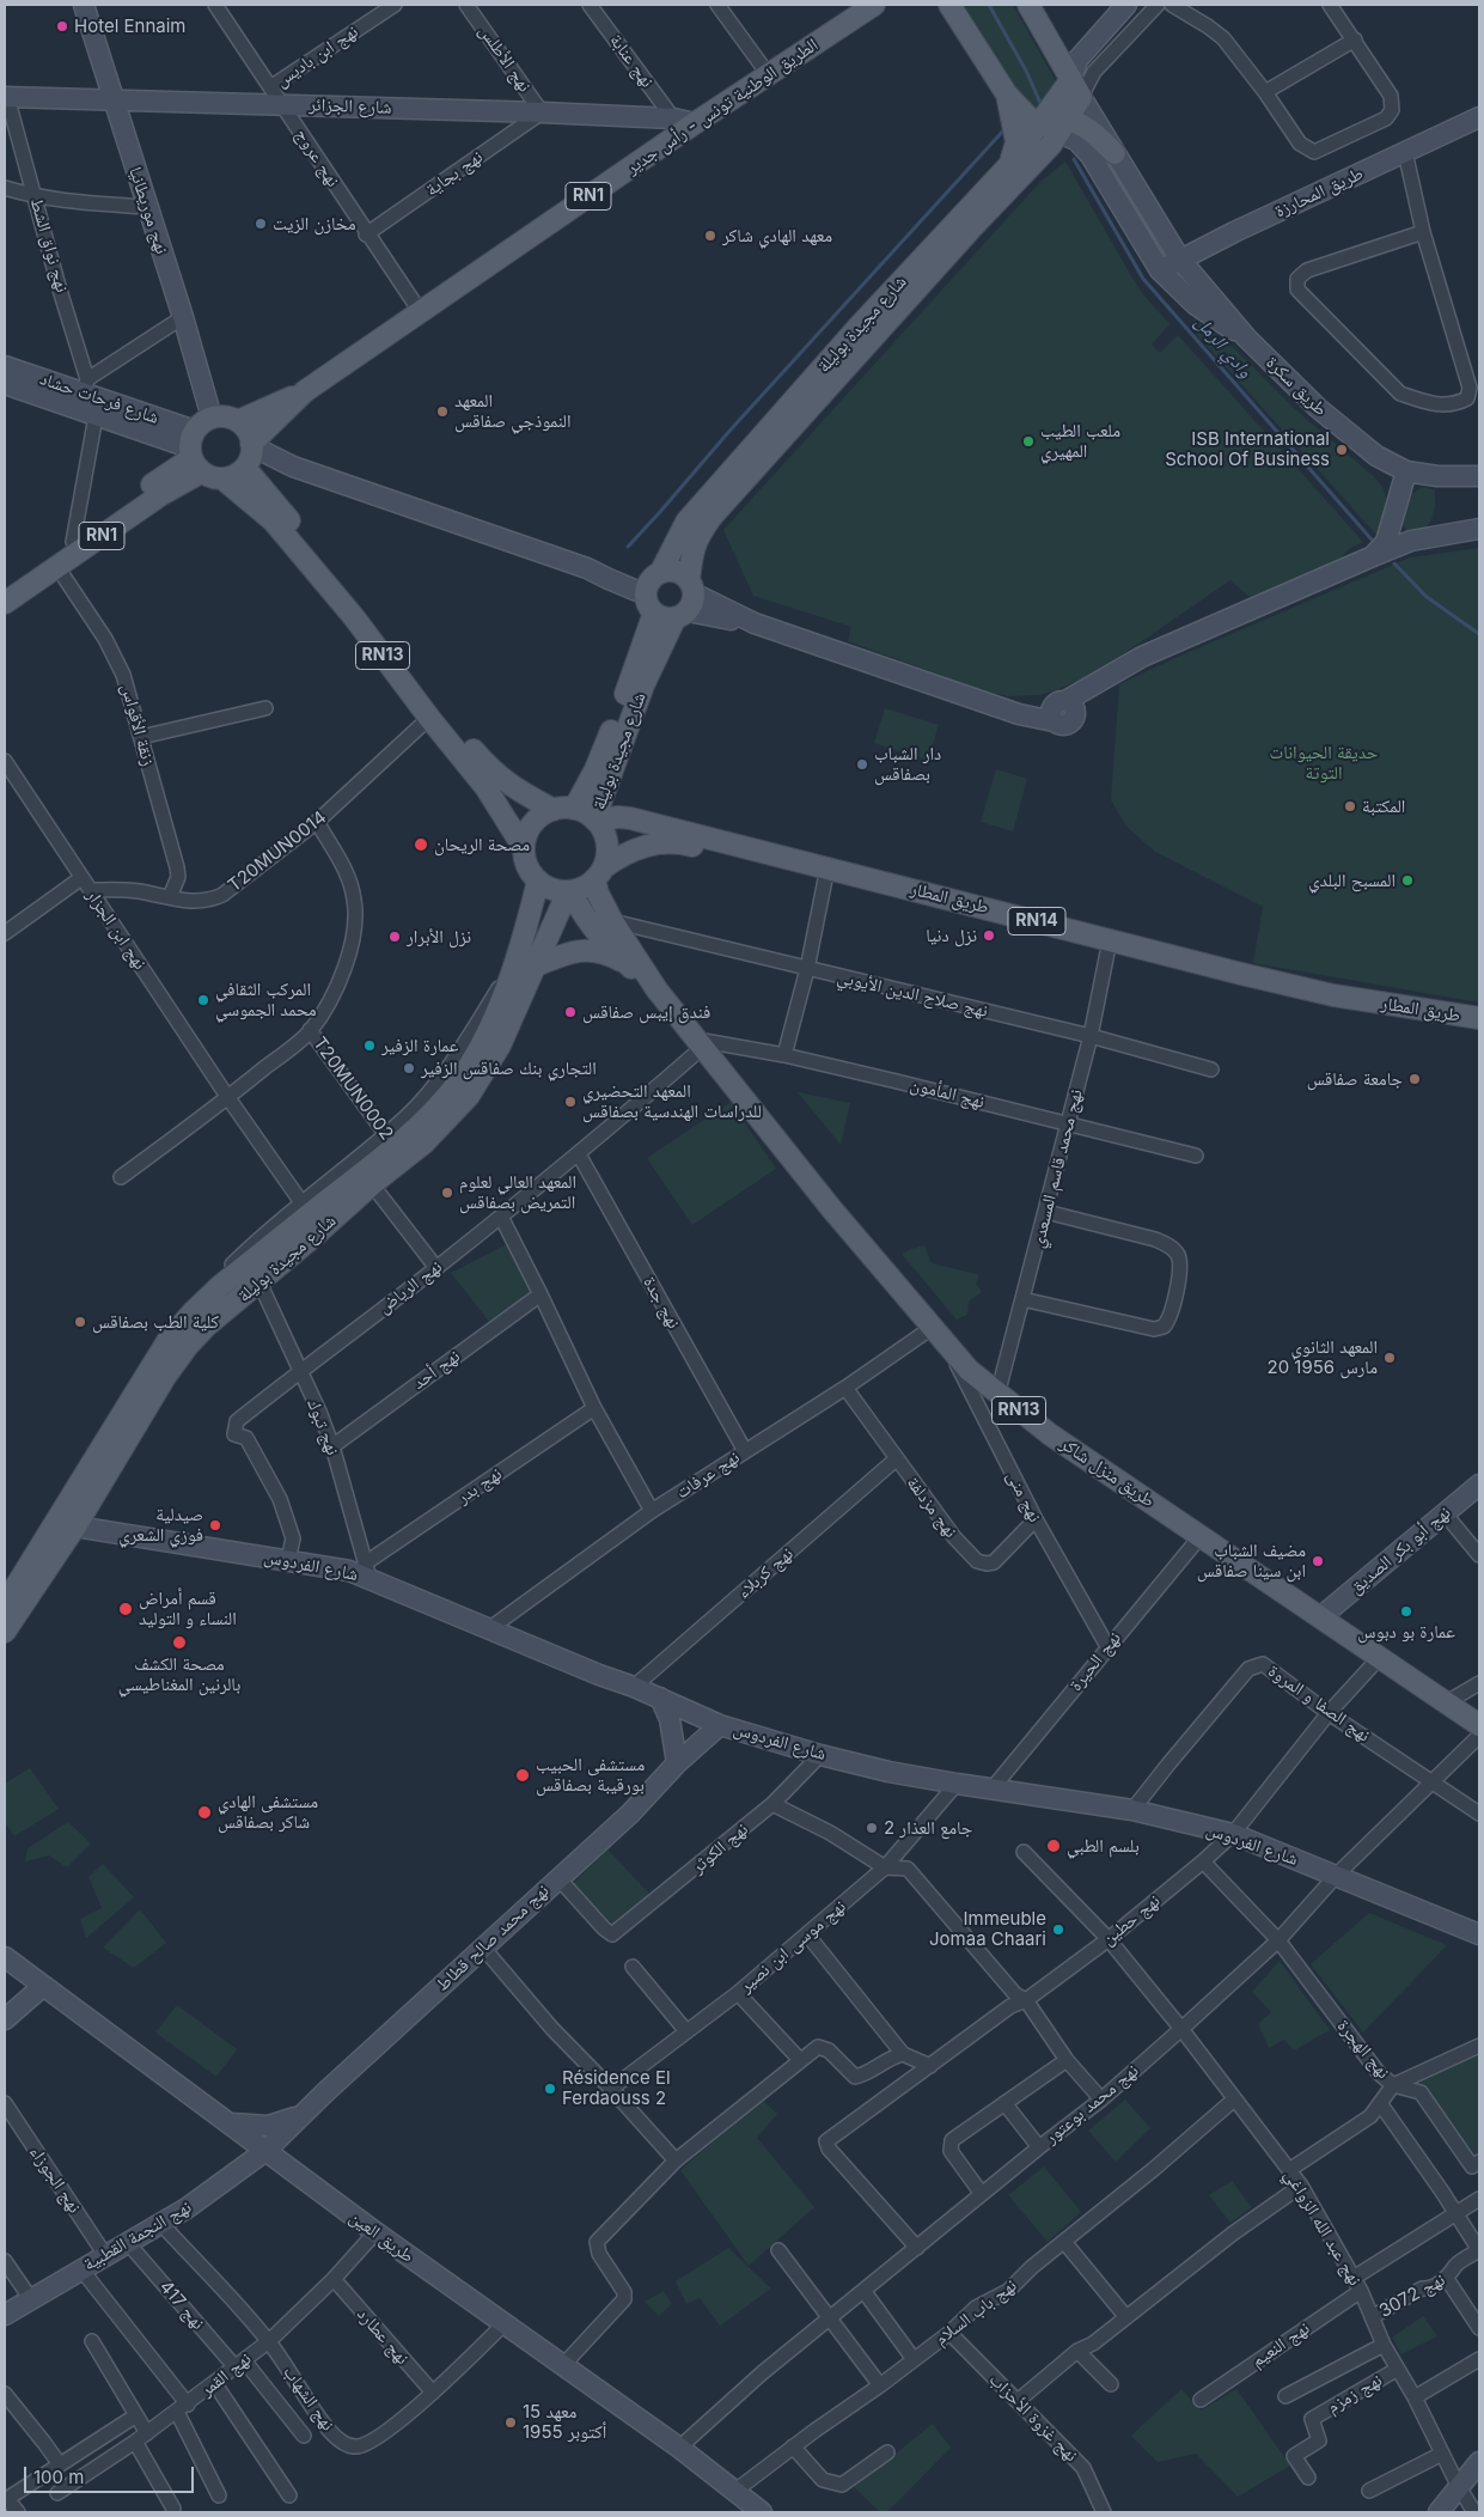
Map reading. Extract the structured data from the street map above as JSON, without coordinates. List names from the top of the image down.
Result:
{
  "streets": {
    "main road": [
      "الطريق الوطنية تونس - رأس جدير",
      "RN1",
      "شارع مجيدة بوليلة",
      "RN13",
      "طريق المطار",
      "RN14",
      "طريق منزل شاكر"
    ],
    "street": [
      "نهج ابن باديس",
      "نهج الأطلس",
      "نهج عنابة",
      "شارع الجزائر",
      "نهج عروج",
      "نهج بجاية",
      "طريق المحارزة",
      "نهج موريطانيا",
      "نهج نواق الشط",
      "طريق سكرة",
      "شارع فرحات حشاد",
      "زنقة الأقواس",
      "T20MUN0014",
      "نهج ابن الجزار",
      "نهج صلاح الدين الأيوبي",
      "T20MUN0002",
      "نهج المأمون",
      "نهج محمد قاسم المسعدي",
      "نهج الرياض",
      "نهج جدة",
      "نهج أحد",
      "نهج تبوك",
      "نهج عرفات",
      "نهج بدر",
      "نهج منى",
      "نهج مزدلفة",
      "نهج أبو بكر الصديق",
      "شارع الفردوس",
      "نهج كربلاء",
      "نهج الحيرة",
      "نهج الصفا و المروة",
      "نهج الكوثر",
      "نهج حطين",
      "نهج محمد صالح قطاط",
      "نهج موسى ابن نصير",
      "نهج الهجرة",
      "نهج محمد بوعتور",
      "نهج الجوزاء",
      "نهج عبد الله الزواغي",
      "نهج النجمة القطبية",
      "طريق العين",
      "نهج 3072",
      "نهج 417",
      "نهج باب السلام",
      "نهج عطارد",
      "نهج النعيم",
      "نهج القمر",
      "نهج زمزم",
      "نهج الشهاب",
      "نهج غزوة الأحزاب"
    ]
  },
  "crossings": [
    ["نهج ابن باديس", "نهج عروج"],
    ["نهج الأطلس", "شارع الجزائر"],
    ["نهج الأطلس", "نهج بجاية"],
    ["نهج عنابة", "شارع الجزائر"],
    ["شارع الجزائر", "الطريق الوطنية تونس - رأس جدير"],
    ["شارع الجزائر", "نهج عروج"],
    ["شارع الجزائر", "نهج بجاية"],
    ["شارع الجزائر", "نهج موريطانيا"],
    ["شارع الجزائر", "نهج نواق الشط"],
    ["الطريق الوطنية تونس - رأس جدير", "نهج عروج"],
    ["الطريق الوطنية تونس - رأس جدير", "RN1"],
    ["الطريق الوطنية تونس - رأس جدير", "نهج موريطانيا"],
    ["الطريق الوطنية تونس - رأس جدير", "شارع فرحات حشاد"],
    ["الطريق الوطنية تونس - رأس جدير", "RN13"],
    ["نهج عروج", "نهج بجاية"],
    ["RN1", "نهج موريطانيا"],
    ["RN1", "شارع فرحات حشاد"],
    ["RN1", "RN13"],
    ["RN1", "زنقة الأقواس"],
    ["نهج موريطانيا", "شارع فرحات حشاد"],
    ["نهج موريطانيا", "RN13"],
    ["نهج نواق الشط", "شارع فرحات حشاد"],
    ["شارع مجيدة بوليلة", "RN13"],
    ["شارع مجيدة بوليلة", "طريق المطار"],
    ["شارع مجيدة بوليلة", "نهج ابن الجزار"],
    ["شارع مجيدة بوليلة", "T20MUN0002"],
    ["شارع مجيدة بوليلة", "نهج تبوك"],
    ["شارع مجيدة بوليلة", "طريق منزل شاكر"],
    ["شارع مجيدة بوليلة", "شارع الفردوس"],
    ["شارع فرحات حشاد", "RN13"],
    ["RN13", "T20MUN0014"],
    ["RN13", "طريق المطار"],
    ["RN13", "طريق منزل شاكر"],
    ["زنقة الأقواس", "T20MUN0014"],
    ["T20MUN0014", "نهج ابن الجزار"],
    ["طريق المطار", "نهج محمد قاسم المسعدي"],
    ["طريق المطار", "طريق منزل شاكر"],
    ["نهج صلاح الدين الأيوبي", "نهج محمد قاسم المسعدي"],
    ["نهج صلاح الدين الأيوبي", "طريق منزل شاكر"],
    ["نهج المأمون", "نهج محمد قاسم المسعدي"],
    ["نهج المأمون", "نهج الرياض"],
    ["نهج المأمون", "طريق منزل شاكر"],
    ["نهج محمد قاسم المسعدي", "طريق منزل شاكر"],
    ["نهج الرياض", "نهج جدة"],
    ["نهج الرياض", "نهج تبوك"],
    ["نهج الرياض", "طريق منزل شاكر"],
    ["نهج الرياض", "شارع الفردوس"],
    ["نهج جدة", "نهج عرفات"],
    ["نهج أحد", "نهج تبوك"],
    ["نهج تبوك", "نهج بدر"],
    ["نهج تبوك", "شارع الفردوس"],
    ["طريق منزل شاكر", "نهج عرفات"],
    ["طريق منزل شاكر", "نهج منى"],
    ["طريق منزل شاكر", "نهج أبو بكر الصديق"],
    ["طريق منزل شاكر", "نهج الحيرة"],
    ["طريق منزل شاكر", "نهج حطين"],
    ["نهج عرفات", "نهج منى"],
    ["نهج عرفات", "نهج مزدلفة"],
    ["نهج عرفات", "شارع الفردوس"],
    ["نهج بدر", "شارع الفردوس"],
    ["نهج منى", "نهج مزدلفة"],
    ["نهج منى", "نهج الحيرة"],
    ["نهج مزدلفة", "نهج كربلاء"],
    ["شارع الفردوس", "نهج كربلاء"],
    ["شارع الفردوس", "نهج الحيرة"],
    ["شارع الفردوس", "نهج الصفا و المروة"],
    ["شارع الفردوس", "نهج الكوثر"],
    ["شارع الفردوس", "نهج حطين"],
    ["شارع الفردوس", "نهج محمد صالح قطاط"],
    ["شارع الفردوس", "نهج موسى ابن نصير"],
    ["شارع الفردوس", "نهج محمد بوعتور"],
    ["نهج الصفا و المروة", "نهج حطين"],
    ["نهج الصفا و المروة", "نهج محمد بوعتور"],
    ["نهج الكوثر", "نهج محمد صالح قطاط"],
    ["نهج حطين", "نهج الهجرة"],
    ["نهج حطين", "نهج محمد بوعتور"],
    ["نهج حطين", "نهج عبد الله الزواغي"],
    ["نهج محمد صالح قطاط", "نهج النجمة القطبية"],
    ["نهج محمد صالح قطاط", "طريق العين"],
    ["نهج الهجرة", "نهج محمد بوعتور"],
    ["نهج محمد بوعتور", "نهج عبد الله الزواغي"],
    ["نهج محمد بوعتور", "طريق العين"],
    ["نهج الجوزاء", "نهج النجمة القطبية"],
    ["نهج عبد الله الزواغي", "نهج 3072"],
    ["نهج عبد الله الزواغي", "نهج باب السلام"],
    ["نهج عبد الله الزواغي", "نهج النعيم"],
    ["نهج عبد الله الزواغي", "نهج زمزم"],
    ["نهج النجمة القطبية", "طريق العين"],
    ["نهج النجمة القطبية", "نهج 417"],
    ["نهج النجمة القطبية", "نهج الشهاب"],
    ["طريق العين", "نهج باب السلام"],
    ["طريق العين", "نهج القمر"],
    ["طريق العين", "نهج الشهاب"],
    ["نهج 417", "نهج القمر"],
    ["نهج باب السلام", "نهج غزوة الأحزاب"],
    ["نهج عطارد", "نهج القمر"],
    ["نهج عطارد", "نهج الشهاب"],
    ["نهج القمر", "نهج الشهاب"]
  ],
  "water": ["وادي الرمل"],
  "parks": ["حديقة الحيوانات التوتة"],
  "places": [
    "Hotel Ennaim",
    "مخازن الزيت",
    "معهد الهادي شاكر",
    "المعهد النموذجي صفاقس",
    "ملعب الطيب المهيري",
    "ISB International School Of Business",
    "دار الشباب بصفاقس",
    "المكتبة",
    "مصحة الريحان",
    "المسبح البلدي",
    "نزل دنيا",
    "نزل الأبرار",
    "المركب الثقافي محمد الجموسي",
    "فندق إيبس صفاقس",
    "عمارة الزفير",
    "التجاري بنك صفاقس الزفير",
    "جامعة صفاقس",
    "المعهد التحضيري للدراسات الهندسية بصفاقس",
    "المعهد العالي لعلوم التمريض بصفاقس",
    "كلية الطب بصفاقس",
    "المعهد الثانوي 20 مارس 1956",
    "صيدلية فوزي الشعري",
    "مضيف الشباب ابن سينا صفاقس",
    "قسم أمراض النساء و التوليد",
    "عمارة بو دبوس",
    "مصحة الكشف بالرنين المغناطيسي",
    "مستشفى الحبيب بورقيبة بصفاقس",
    "مستشفى الهادي شاكر بصفاقس",
    "جامع العذار 2",
    "بلسم الطبي",
    "Immeuble Jomaa Chaari",
    "Résidence El Ferdaouss 2",
    "معهد 15 أكتوبر 1955"
  ],
  "scale_bar": "100 m"
}
